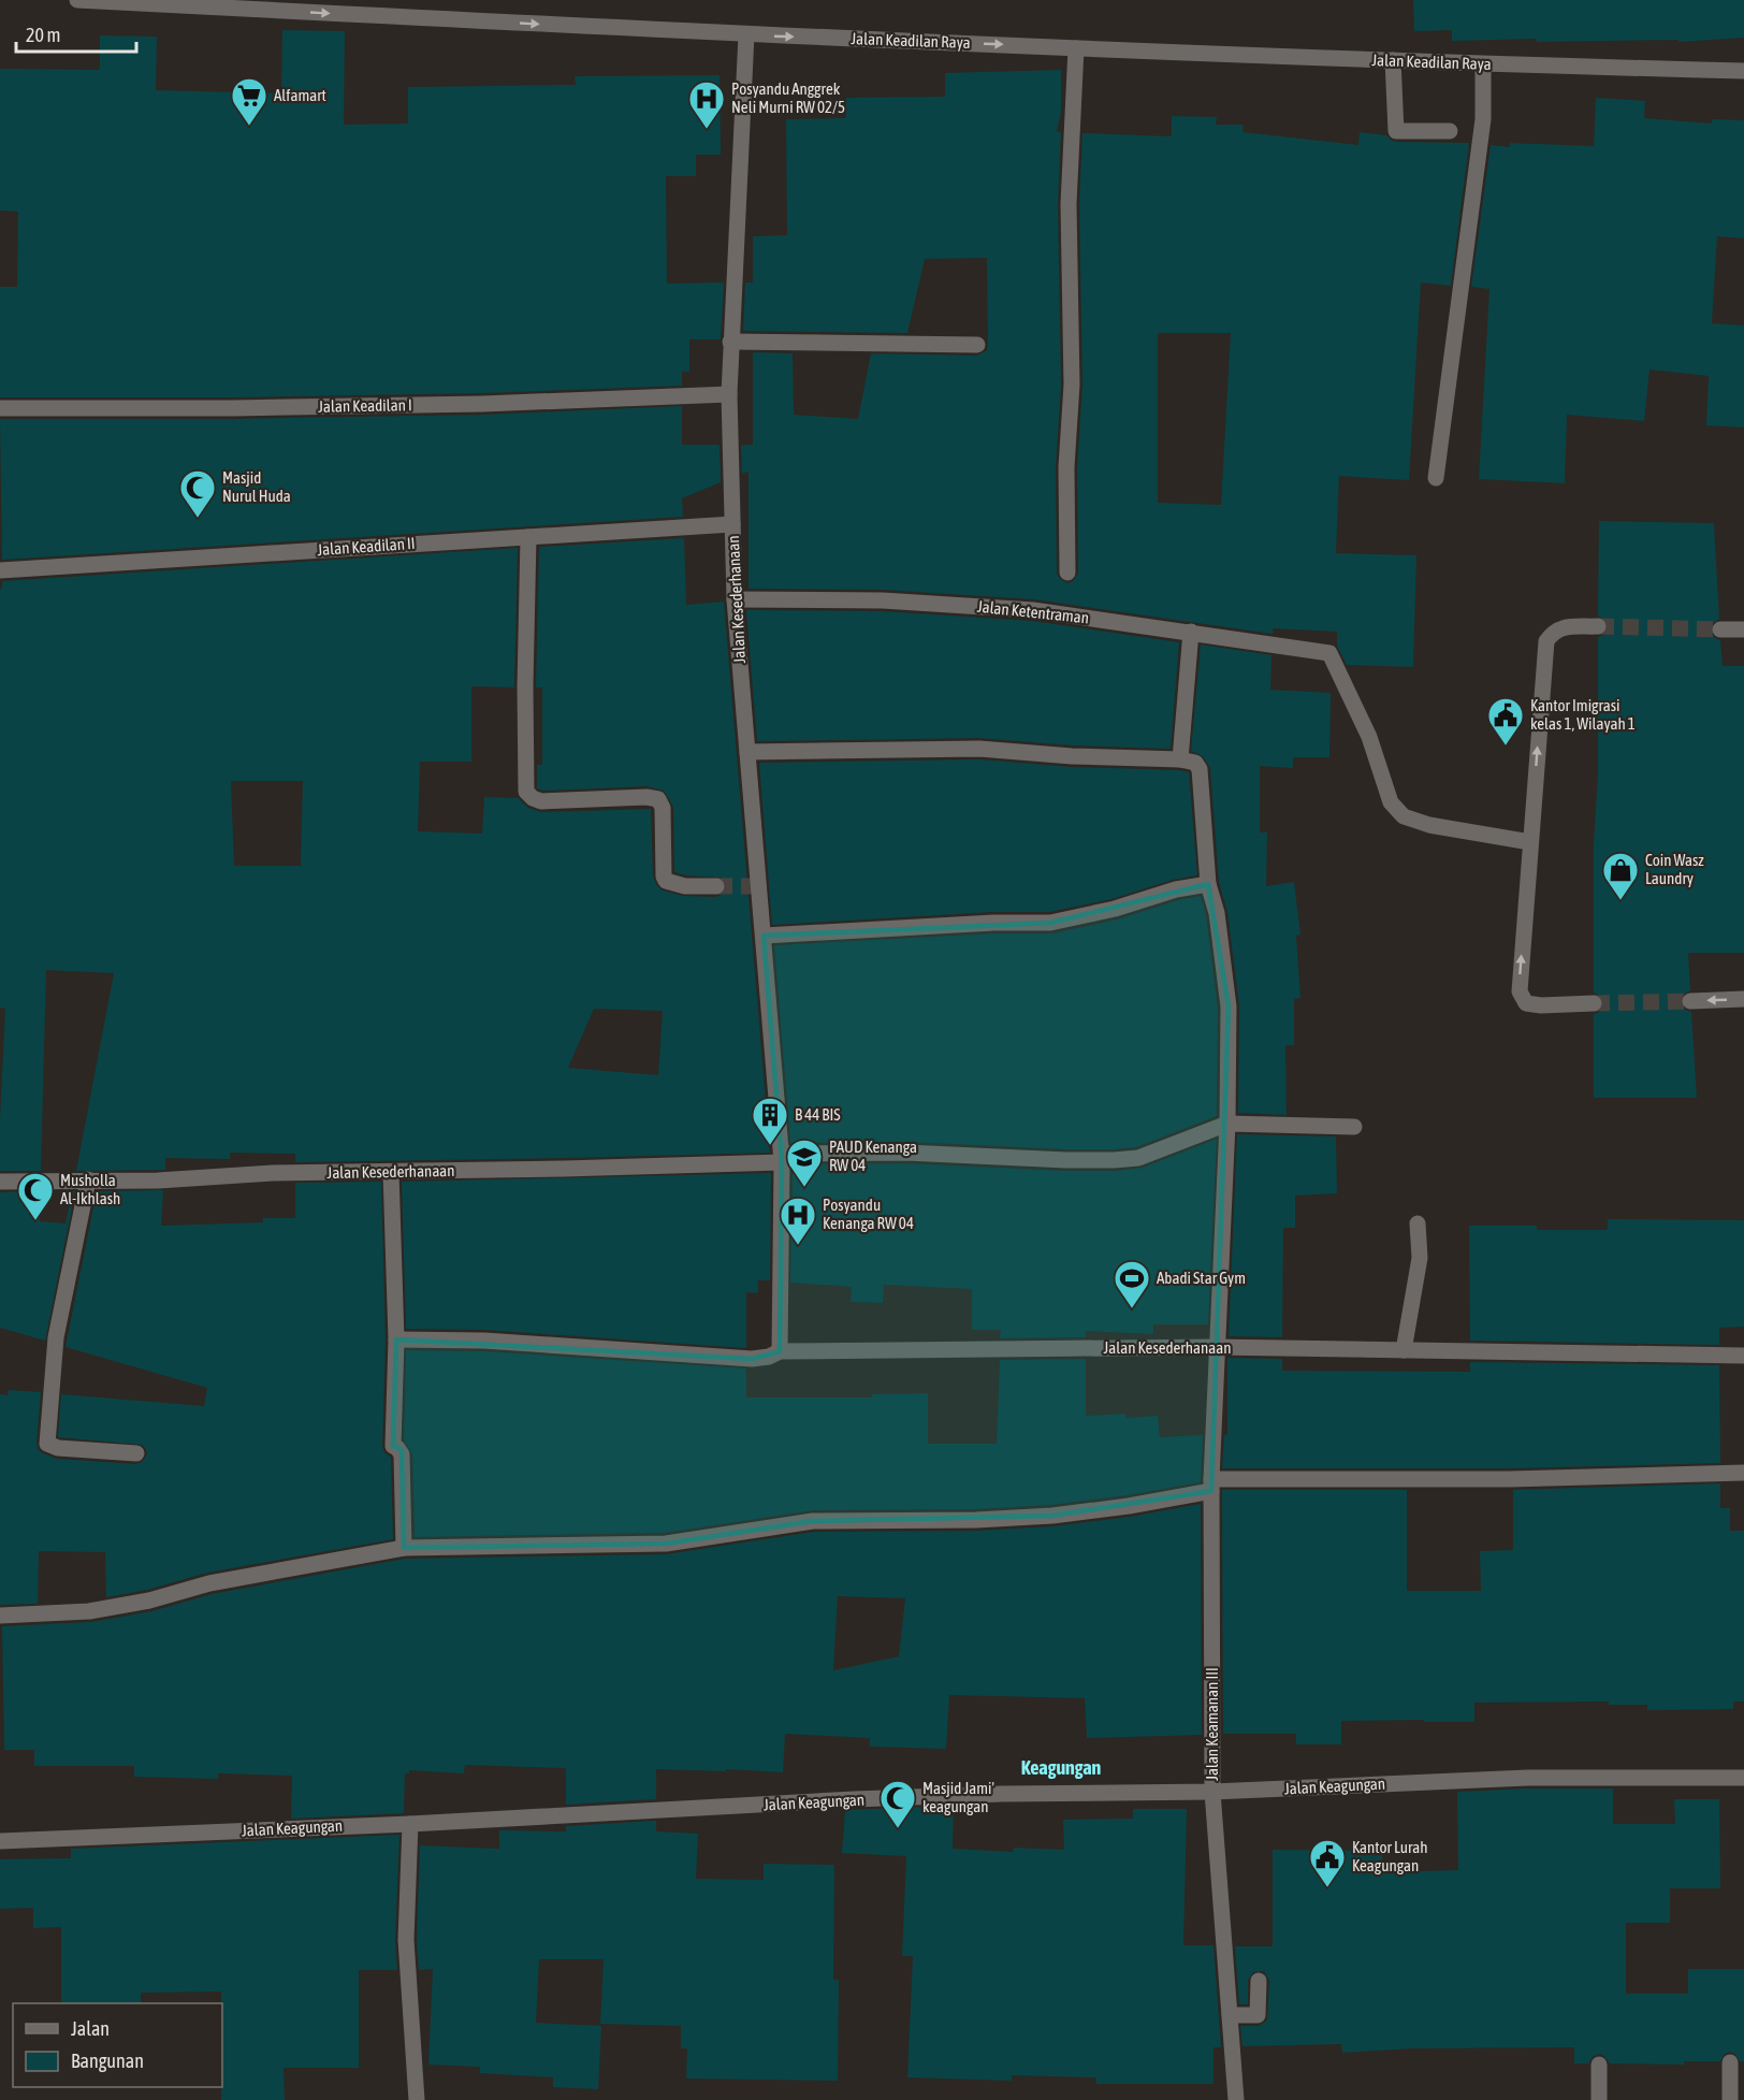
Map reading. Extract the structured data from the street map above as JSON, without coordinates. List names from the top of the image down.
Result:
{
  "streets": {
    "street": [
      "Jalan Keadilan Raya",
      "Jalan Keadilan I",
      "Jalan Keadilan II",
      "Jalan Kesederhanaan",
      "Jalan Ketentraman",
      "Jalan Keamanan III",
      "Jalan Keagungan"
    ]
  },
  "crossings": [
    ["Jalan Keadilan Raya", "Jalan Kesederhanaan"],
    ["Jalan Keadilan I", "Jalan Kesederhanaan"],
    ["Jalan Keadilan II", "Jalan Kesederhanaan"],
    ["Jalan Kesederhanaan", "Jalan Ketentraman"],
    ["Jalan Kesederhanaan", "Jalan Keamanan III"],
    ["Jalan Keamanan III", "Jalan Keagungan"]
  ],
  "one_way": ["Jalan Keadilan Raya"],
  "districts": ["Keagungan"],
  "places": {
    "supermarket": ["Alfamart"],
    "hospital": ["Posyandu Anggrek Neli Murni RW 02/5", "Posyandu Kenanga RW 04"],
    "mosque": ["Masjid Nurul Huda", "Musholla Al-Ikhlash", "Masjid Jami' keagungan"],
    "public building": ["Kantor Imigrasi kelas 1, Wilayah 1", "Kantor Lurah Keagungan"],
    "shop": ["Coin Wasz Laundry"],
    "building": ["B 44 BIS"],
    "school or university": ["PAUD Kenanga RW 04"],
    "sports": ["Abadi Star Gym"]
  },
  "legend": ["Jalan", "Bangunan"],
  "scale_bar": "20 m"
}
